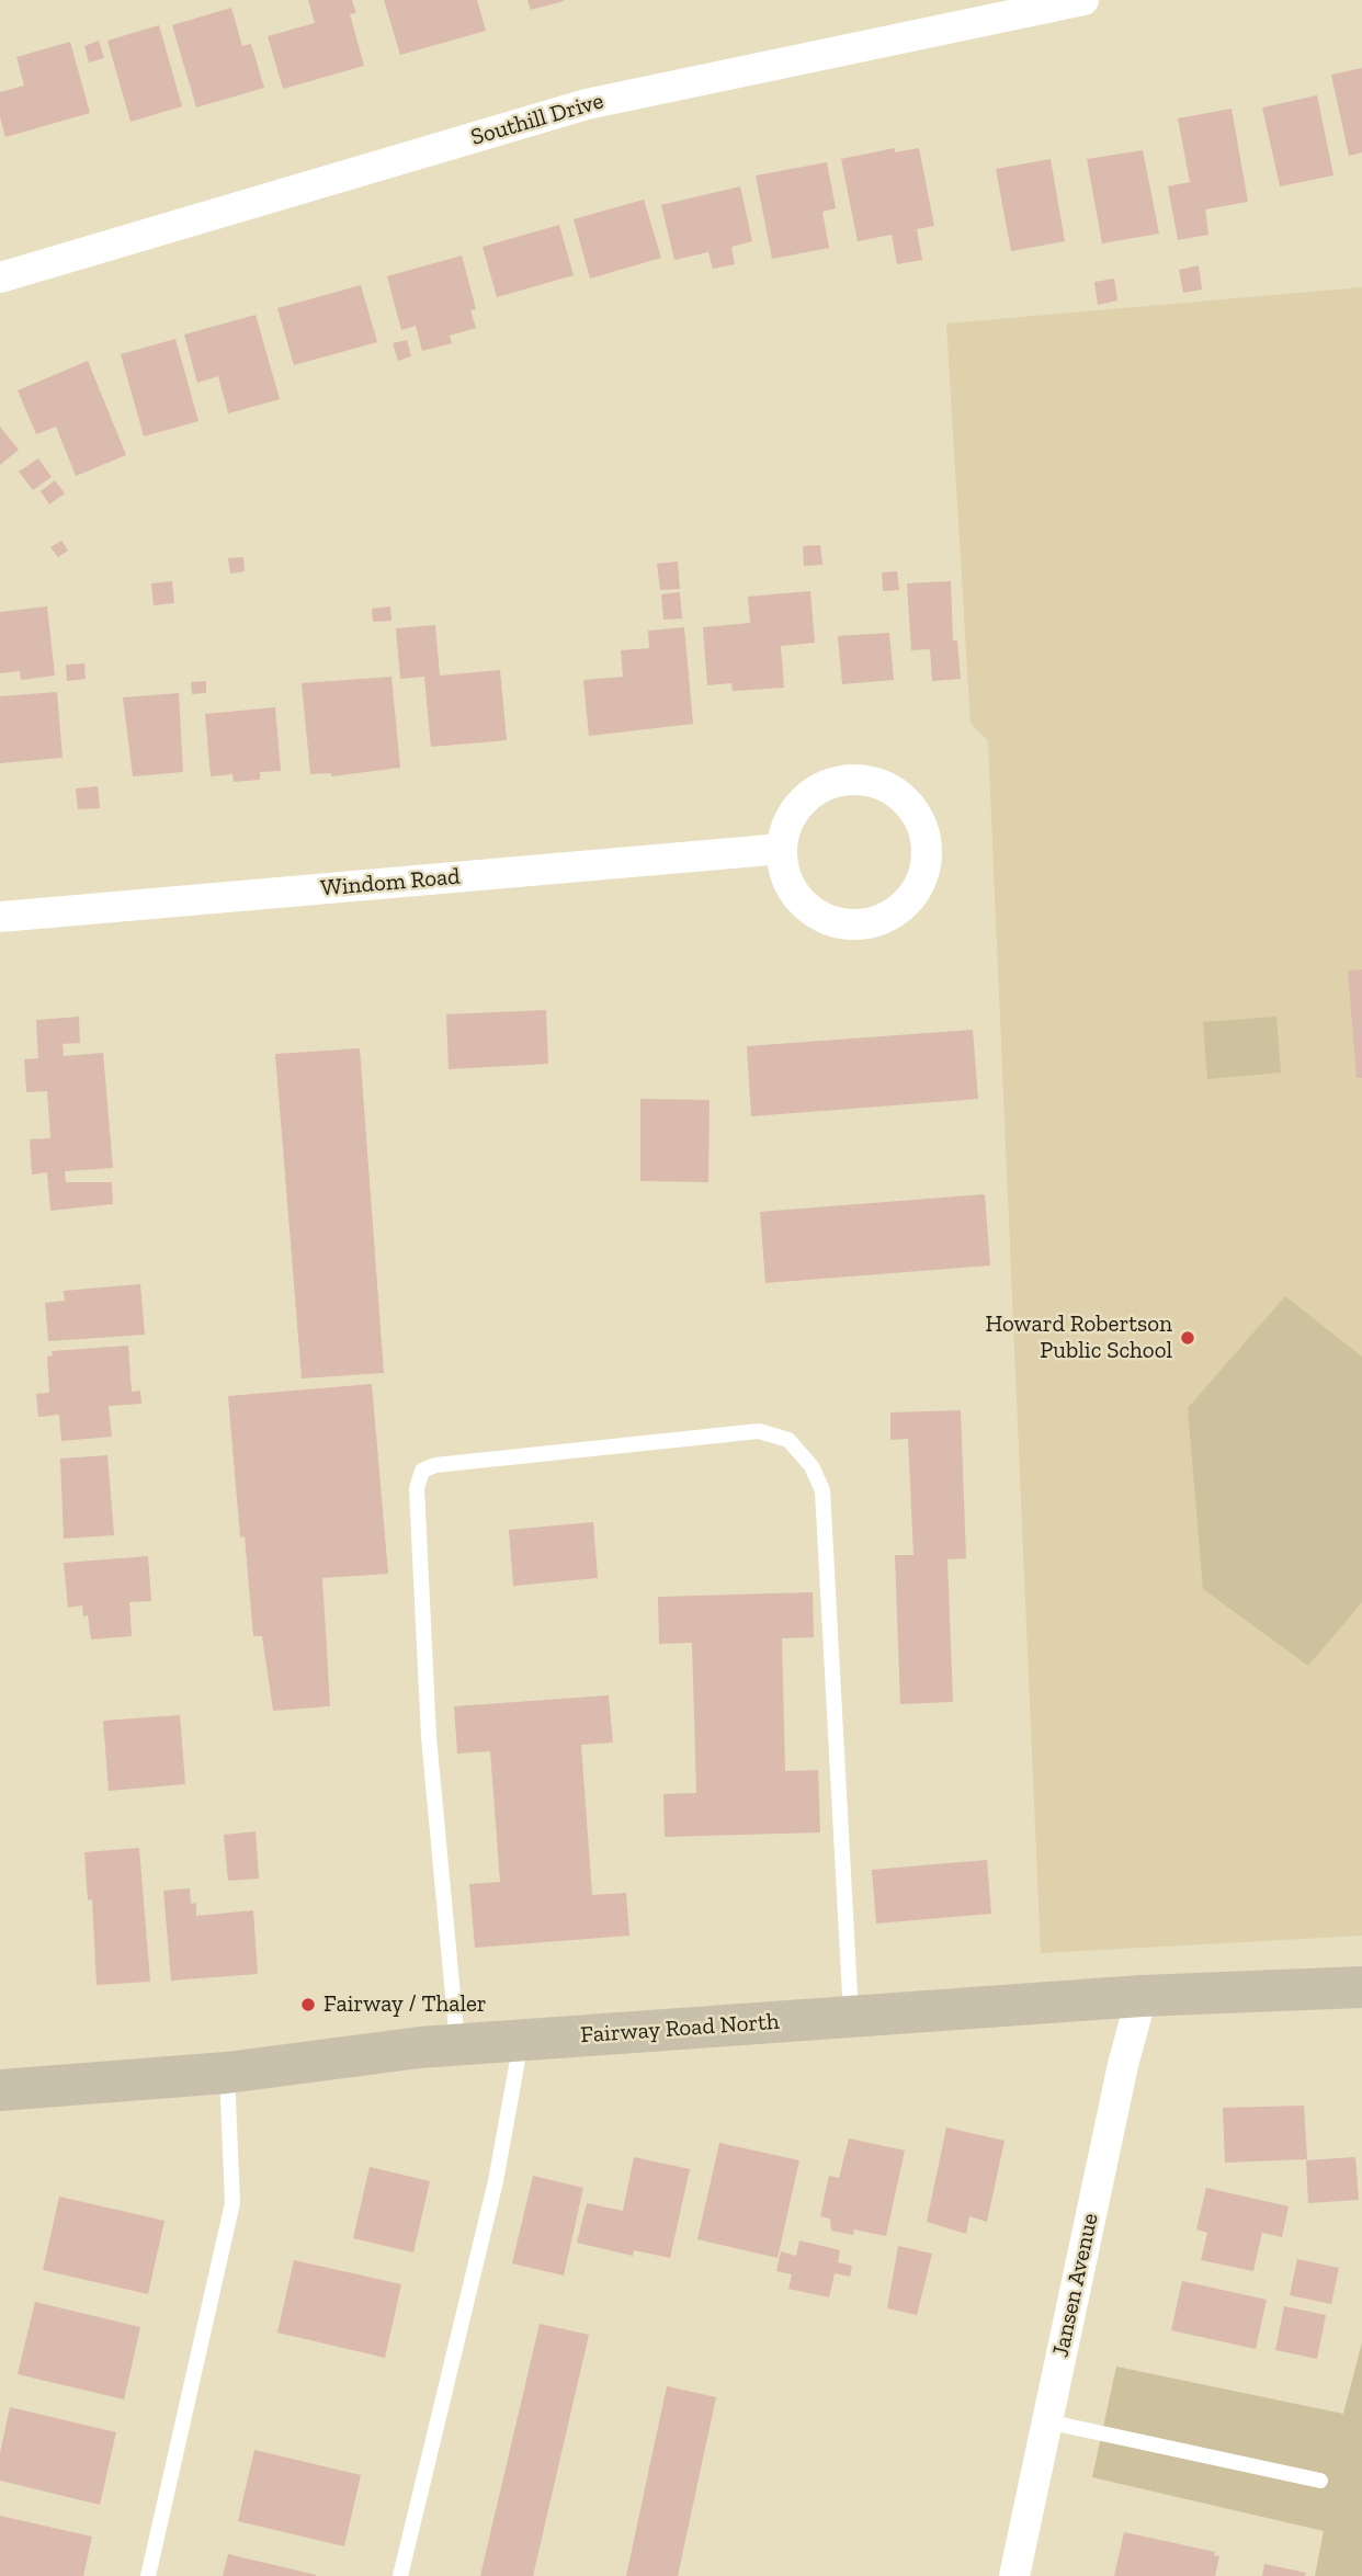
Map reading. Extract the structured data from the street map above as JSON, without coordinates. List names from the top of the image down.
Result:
{
  "streets": {
    "main road": ["Fairway Road North"],
    "street": ["Southill Drive", "Windom Road", "Jansen Avenue"]
  },
  "crossings": [
    ["Fairway Road North", "Jansen Avenue"]
  ],
  "places": ["Howard Robertson Public School", "Fairway / Thaler"]
}
